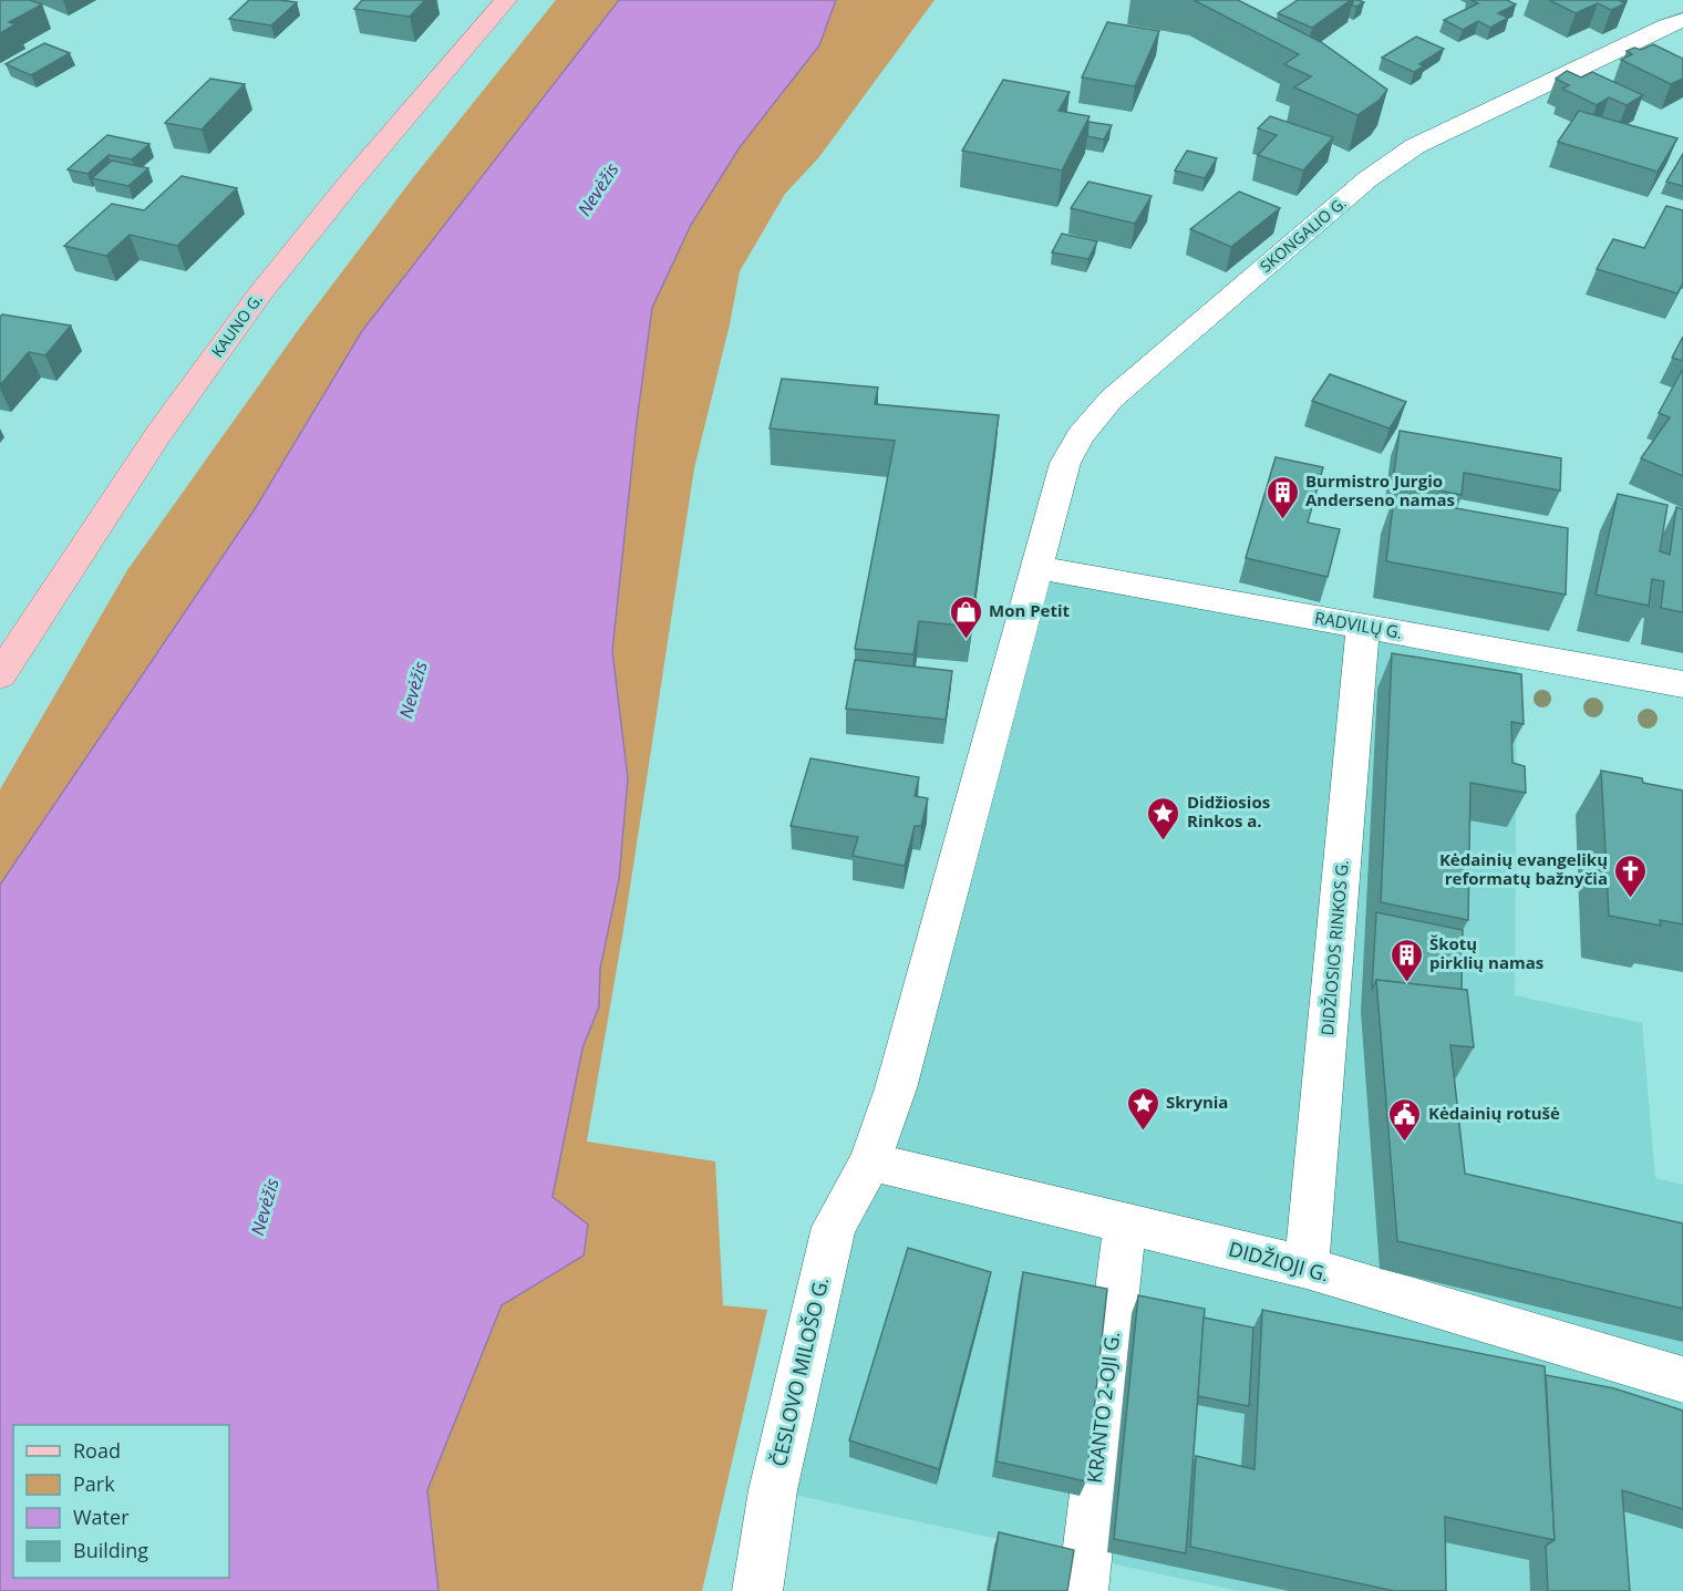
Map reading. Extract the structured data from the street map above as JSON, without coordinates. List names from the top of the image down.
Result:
{
  "streets": {
    "main road": ["KAUNO G."],
    "street": [
      "SKONGALIO G.",
      "RADVILŲ G.",
      "DIDŽIOSIOS RINKOS G.",
      "DIDŽIOJI G.",
      "ČESLOVO MILOŠO G.",
      "KRANTO 2-OJI G."
    ]
  },
  "crossings": [
    ["SKONGALIO G.", "RADVILŲ G."],
    ["RADVILŲ G.", "DIDŽIOSIOS RINKOS G."],
    ["DIDŽIOSIOS RINKOS G.", "DIDŽIOJI G."],
    ["DIDŽIOJI G.", "ČESLOVO MILOŠO G."],
    ["DIDŽIOJI G.", "KRANTO 2-OJI G."]
  ],
  "water": ["Nevėžis"],
  "places": {
    "building": ["Burmistro Jurgio Anderseno namas", "Škotų pirklių namas"],
    "shop": ["Mon Petit"],
    "place": ["Didžiosios Rinkos a.", "Skrynia"],
    "church": ["Kėdainių evangelikų reformatų bažnyčia"],
    "public building": ["Kėdainių rotušė"]
  },
  "legend": [
    "Road",
    "Park",
    "Water",
    "Building"
  ]
}
